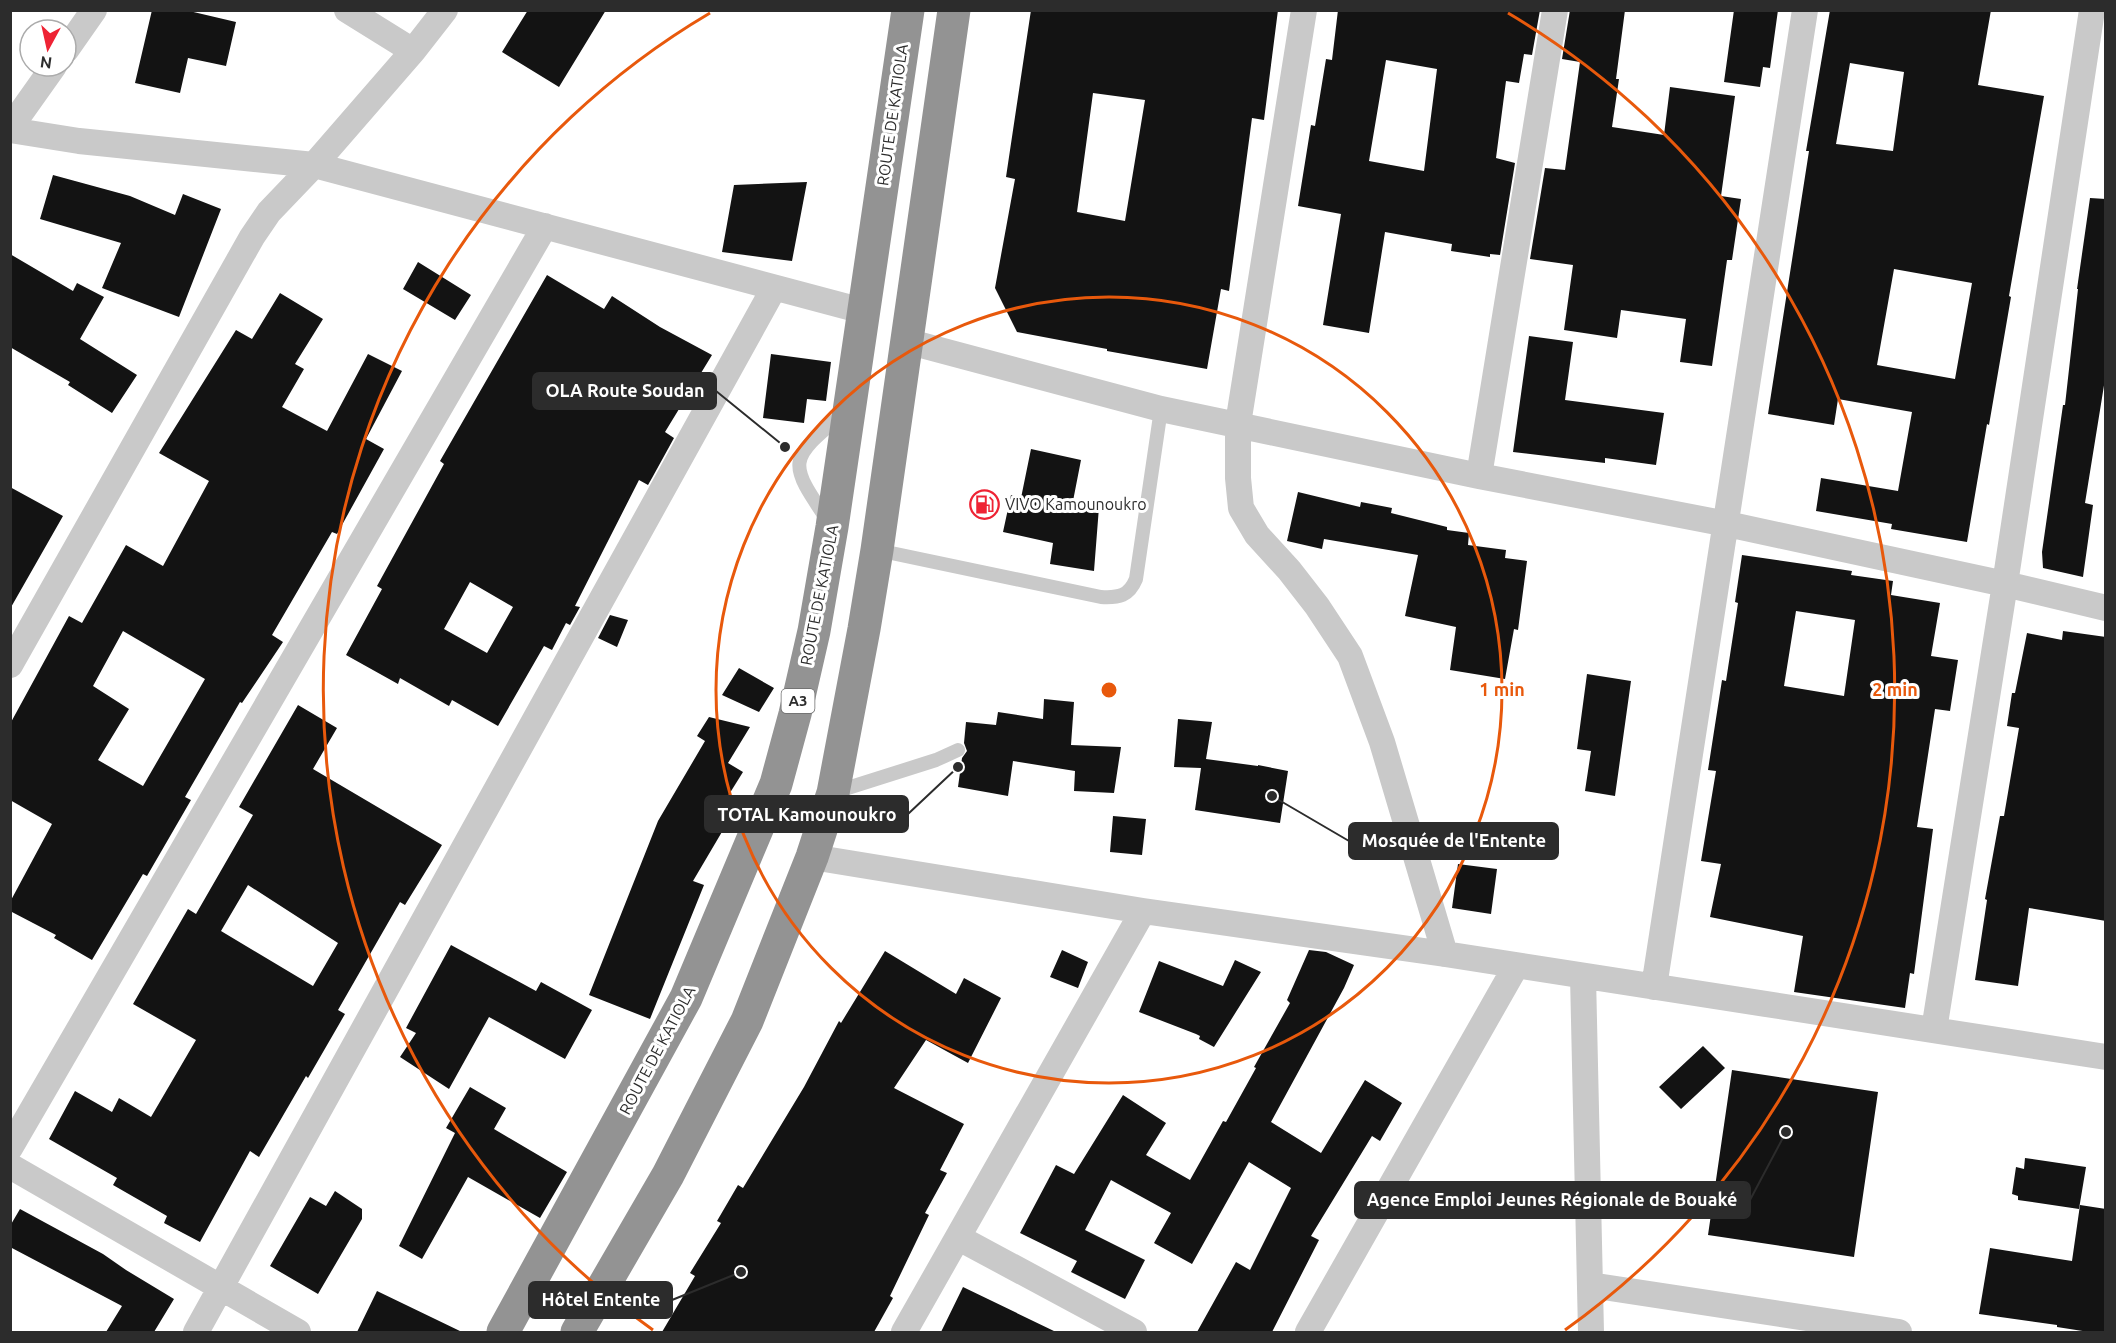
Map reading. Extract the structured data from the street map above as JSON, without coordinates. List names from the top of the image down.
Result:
{
  "streets": {
    "highway": ["ROUTE DE KATIOLA", "A3"]
  },
  "places": {
    "other": [
      "OLA Route Soudan",
      "TOTAL Kamounoukro",
      "Mosquée de l'Entente",
      "Agence Emploi Jeunes Régionale de Bouaké",
      "Hôtel Entente"
    ],
    "fuel station": ["VIVO Kamounoukro"]
  },
  "north": "bottom",
  "rings": ["1 min", "2 min"]
}
